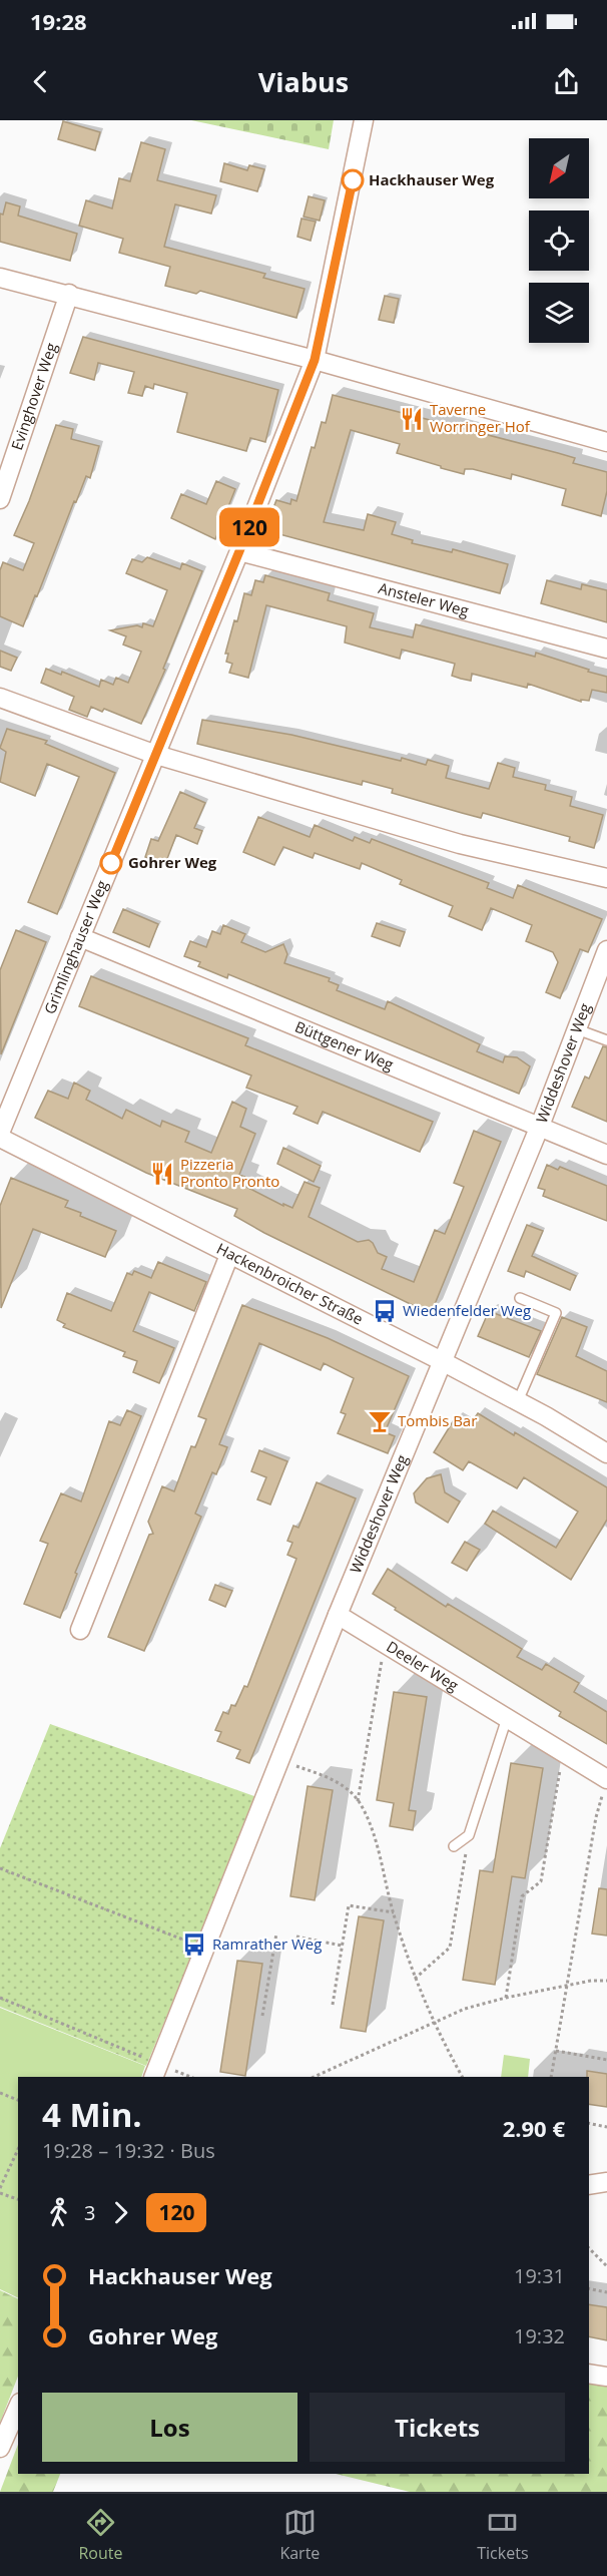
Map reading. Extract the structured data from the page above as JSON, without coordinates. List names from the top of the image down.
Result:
{
  "streets": {
    "street": [
      "Evinghover Weg",
      "Ansteler Weg",
      "Grimlinghauser Weg",
      "Büttgener Weg",
      "Widdeshover Weg",
      "Hackenbroicher Straße",
      "Deeler Weg"
    ]
  },
  "crossings": [
    ["Ansteler Weg", "Grimlinghauser Weg"],
    ["Grimlinghauser Weg", "Büttgener Weg"],
    ["Grimlinghauser Weg", "Hackenbroicher Straße"],
    ["Büttgener Weg", "Widdeshover Weg"],
    ["Widdeshover Weg", "Hackenbroicher Straße"],
    ["Widdeshover Weg", "Deeler Weg"]
  ],
  "places": {
    "other": ["Hackhauser Weg", "Gohrer Weg"],
    "restaurant": ["Taverne Worringer Hof", "Pizzeria Pronto Pronto"],
    "bus stop": ["Wiedenfelder Weg", "Ramrather Weg"],
    "bar": ["Tombis Bar"]
  },
  "lines": ["bus line 120"],
  "north": "bottom left",
  "page": {
    "status": "19:28",
    "header": "Viabus",
    "on_map": "120",
    "heading": ["4 Min.", "19:28 – 19:32 · Bus", "2.90 €"],
    "legs": ["3", "120"],
    "list": [
      {
        "name": "Hackhauser Weg",
        "value": "19:31"
      },
      {
        "name": "Gohrer Weg",
        "value": "19:32"
      }
    ],
    "buttons": ["Los", "Tickets"],
    "tabs": ["Route", "Karte", "Tickets"]
  }
}
